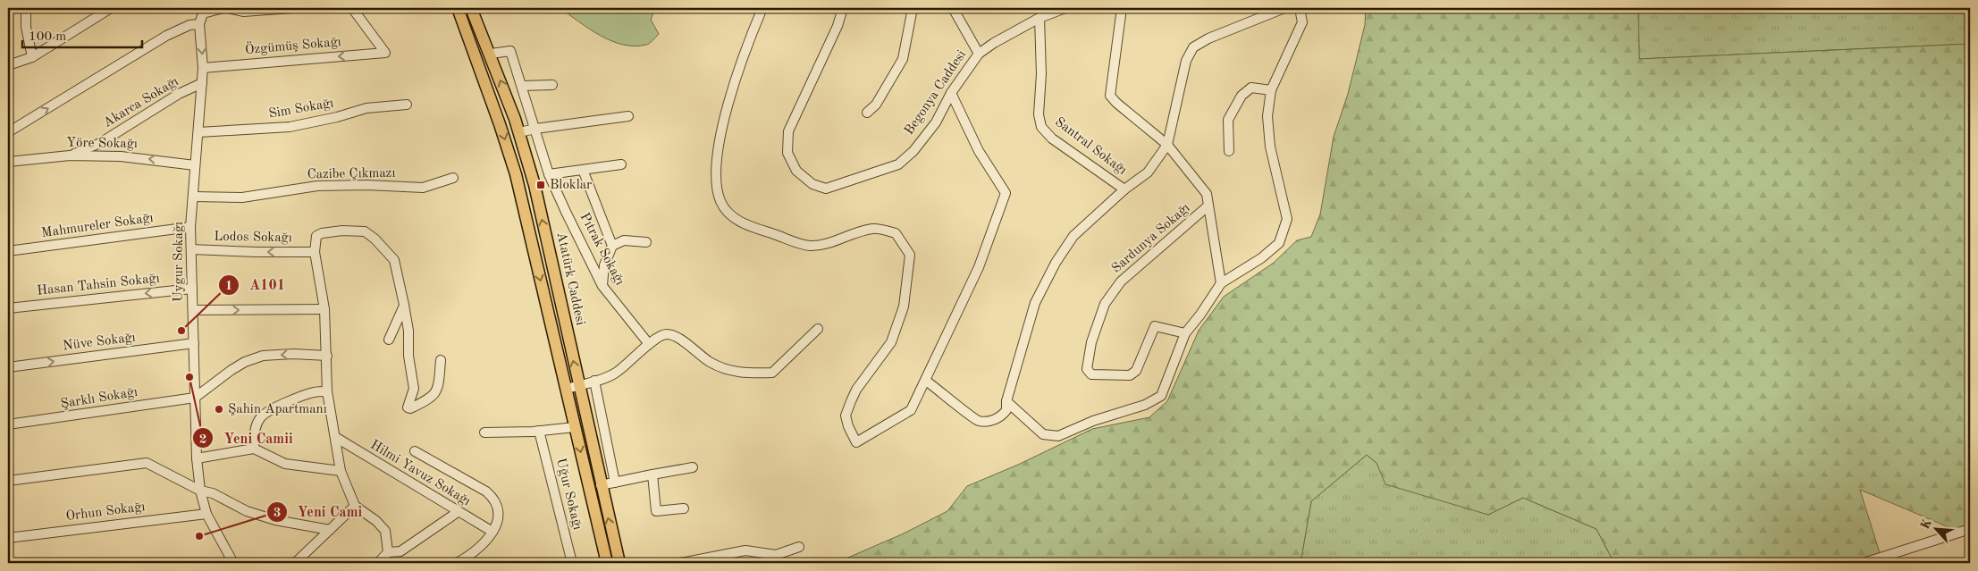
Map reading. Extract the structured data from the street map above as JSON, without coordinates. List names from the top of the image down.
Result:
{
  "streets": {
    "main road": ["Atatürk Caddesi"],
    "street": [
      "Özgümüş Sokağı",
      "Begonya Caddesi",
      "Akarca Sokağı",
      "Sim Sokağı",
      "Yöre Sokağı",
      "Santral Sokağı",
      "Cazibe Çıkmazı",
      "Mahmureler Sokağı",
      "Lodos Sokağı",
      "Sardunya Sokağı",
      "Pıtrak Sokağı",
      "Uygur Sokağı",
      "Hasan Tahsin Sokağı",
      "Nüve Sokağı",
      "Şarklı Sokağı",
      "Hilmi Yavuz Sokağı",
      "Uğur Sokağı",
      "Orhun Sokağı"
    ]
  },
  "crossings": [
    ["Özgümüş Sokağı", "Uygur Sokağı"],
    ["Begonya Caddesi", "Santral Sokağı"],
    ["Akarca Sokağı", "Yöre Sokağı"],
    ["Akarca Sokağı", "Uygur Sokağı"],
    ["Sim Sokağı", "Uygur Sokağı"],
    ["Yöre Sokağı", "Uygur Sokağı"],
    ["Cazibe Çıkmazı", "Uygur Sokağı"],
    ["Mahmureler Sokağı", "Uygur Sokağı"],
    ["Lodos Sokağı", "Uygur Sokağı"],
    ["Pıtrak Sokağı", "Atatürk Caddesi"],
    ["Uygur Sokağı", "Hasan Tahsin Sokağı"],
    ["Uygur Sokağı", "Nüve Sokağı"],
    ["Uygur Sokağı", "Şarklı Sokağı"],
    ["Uygur Sokağı", "Orhun Sokağı"]
  ],
  "one_way": ["Yöre Sokağı", "Hasan Tahsin Sokağı", "Nüve Sokağı"],
  "places": {
    "transit": ["Bloklar"],
    "other": [
      "A101",
      "Yeni Camii",
      "Şahin Apartmanı",
      "Yeni Cami"
    ]
  },
  "scale_bar": "100 m",
  "north": "top left"
}
